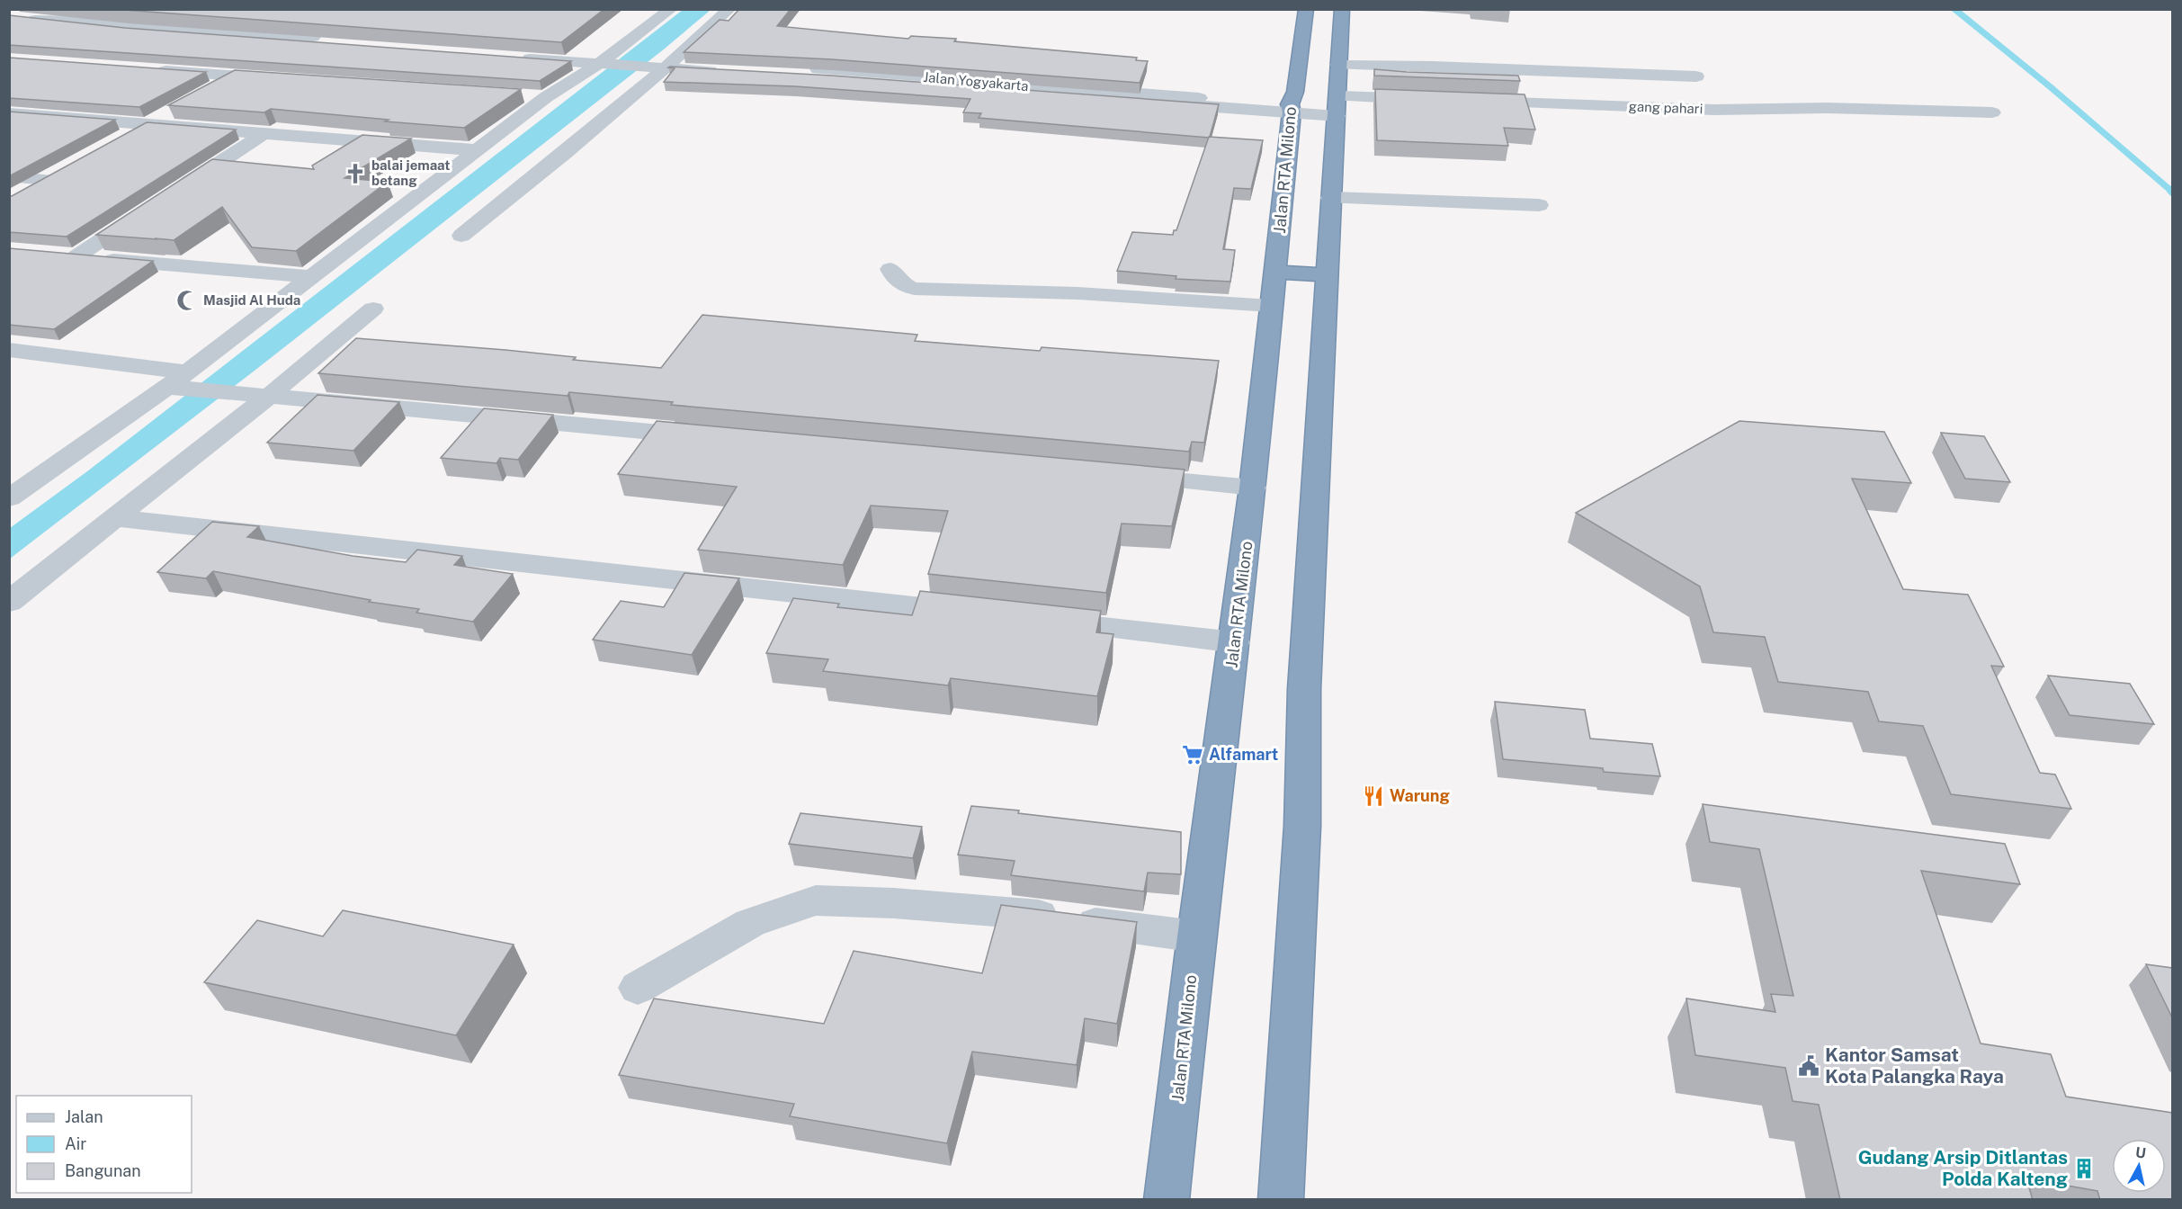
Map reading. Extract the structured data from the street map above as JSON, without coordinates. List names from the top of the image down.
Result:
{
  "streets": {
    "highway": ["Jalan RTA Milono"],
    "street": ["gang pahari"]
  },
  "places": {
    "church": ["balai jemaat betang"],
    "mosque": ["Masjid Al Huda"],
    "supermarket": ["Alfamart"],
    "restaurant": ["Warung"],
    "public building": ["Kantor Samsat Kota Palangka Raya"],
    "building": ["Gudang Arsip Ditlantas Polda Kalteng"]
  },
  "legend": ["Jalan", "Air", "Bangunan"],
  "north": "top"
}
